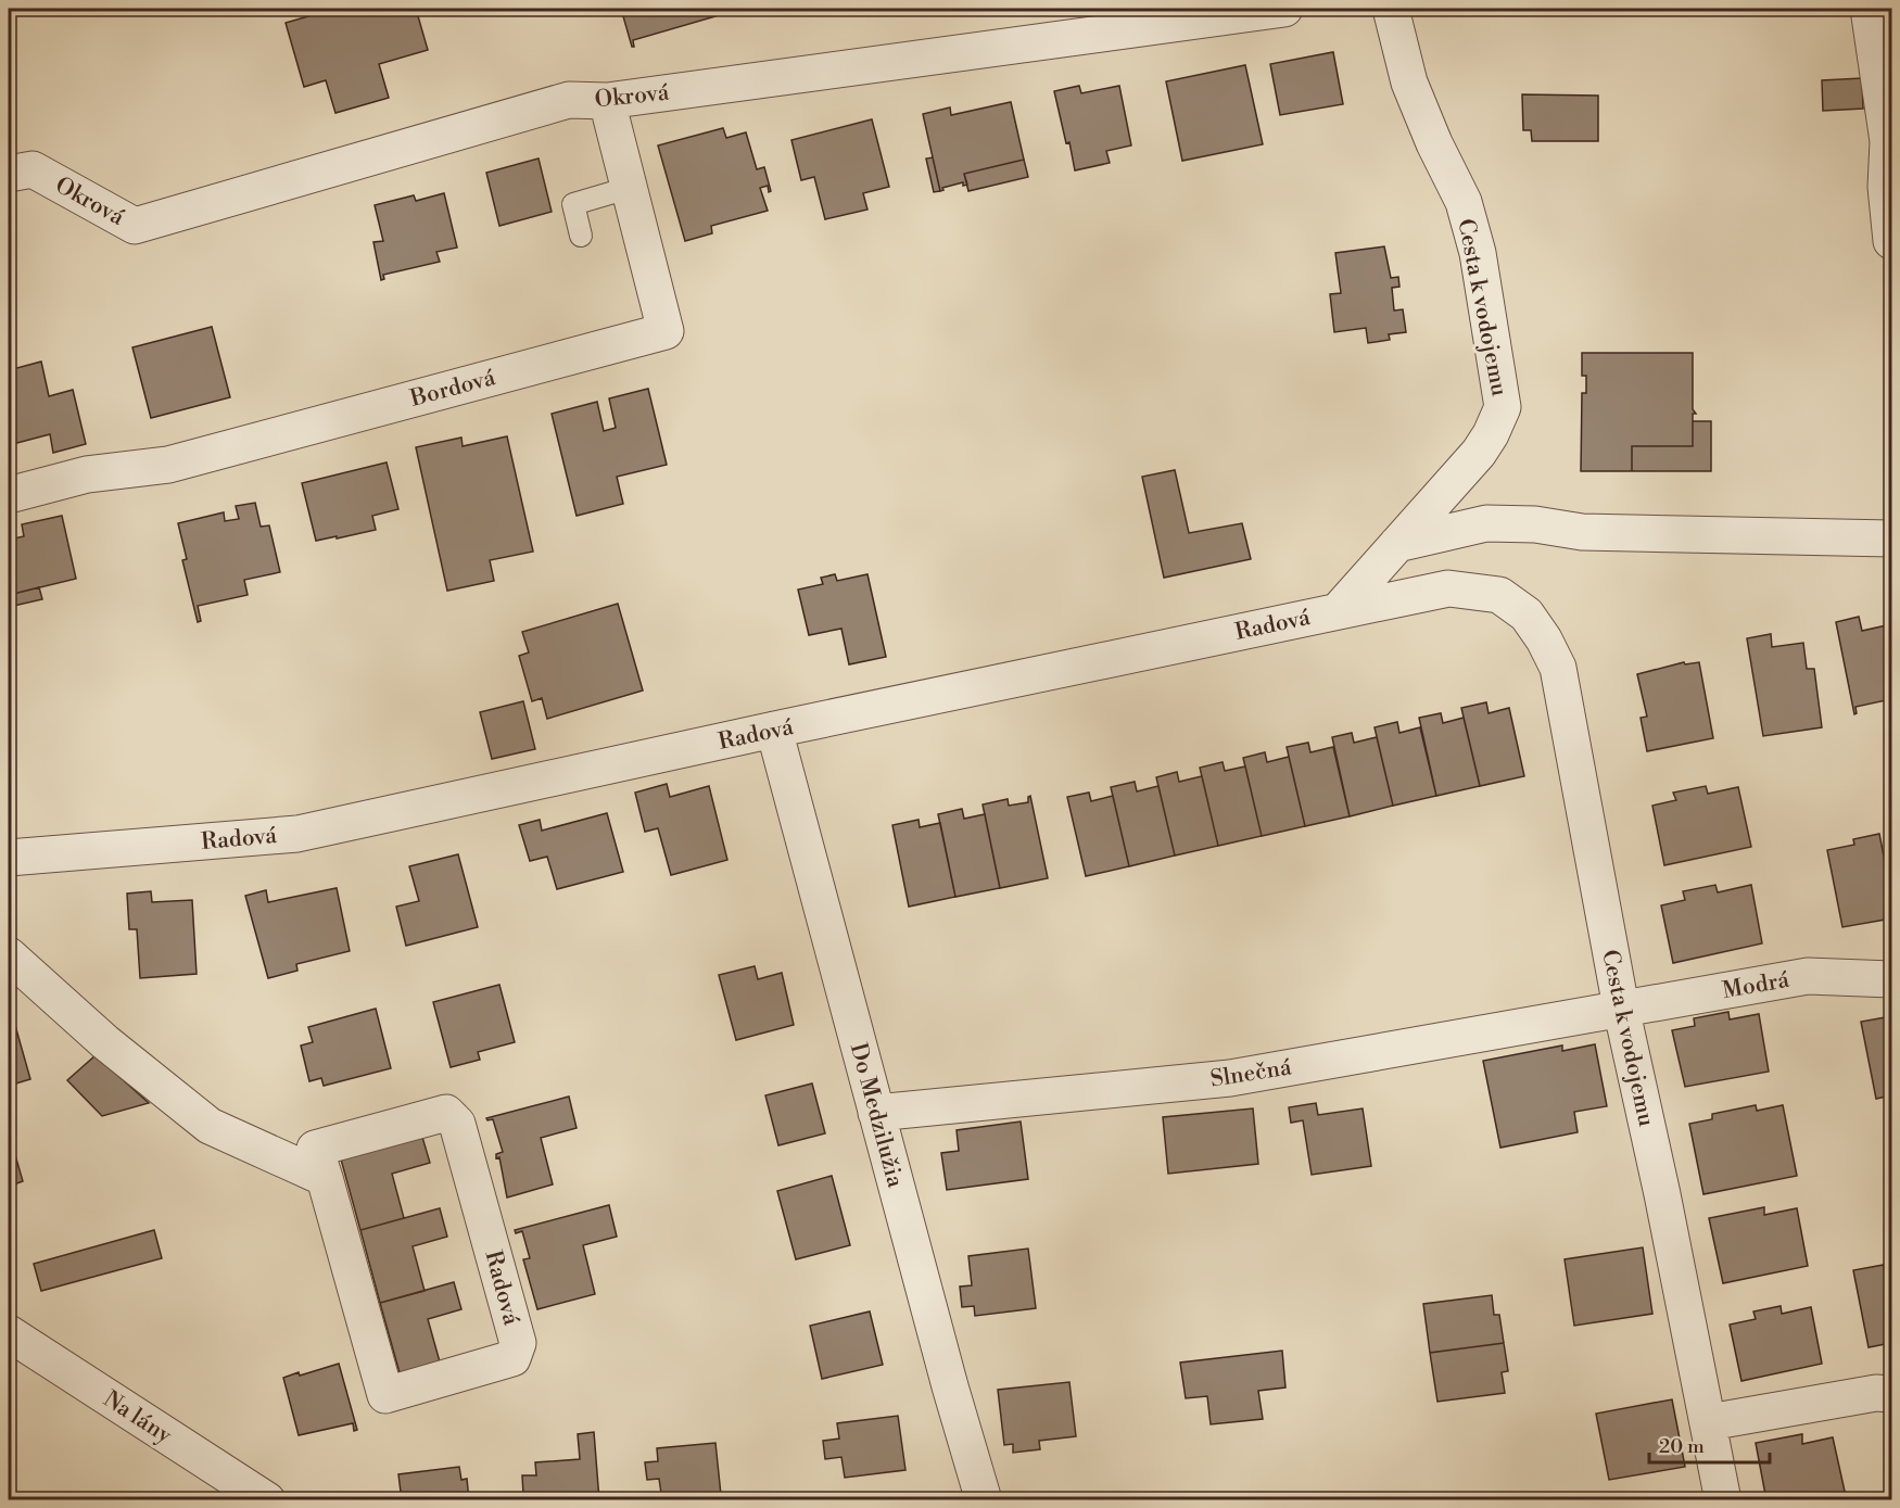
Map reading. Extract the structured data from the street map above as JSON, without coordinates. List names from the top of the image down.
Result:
{
  "streets": {
    "street": [
      "Okrová",
      "Cesta k vodojemu",
      "Bordová",
      "Radová",
      "Modrá",
      "Slnečná",
      "Do Medzilužia",
      "Na lány"
    ]
  },
  "crossings": [
    ["Okrová", "Bordová"],
    ["Cesta k vodojemu", "Radová"],
    ["Cesta k vodojemu", "Modrá"],
    ["Cesta k vodojemu", "Slnečná"],
    ["Radová", "Do Medzilužia"],
    ["Modrá", "Slnečná"],
    ["Slnečná", "Do Medzilužia"]
  ],
  "scale_bar": "20 m"
}
